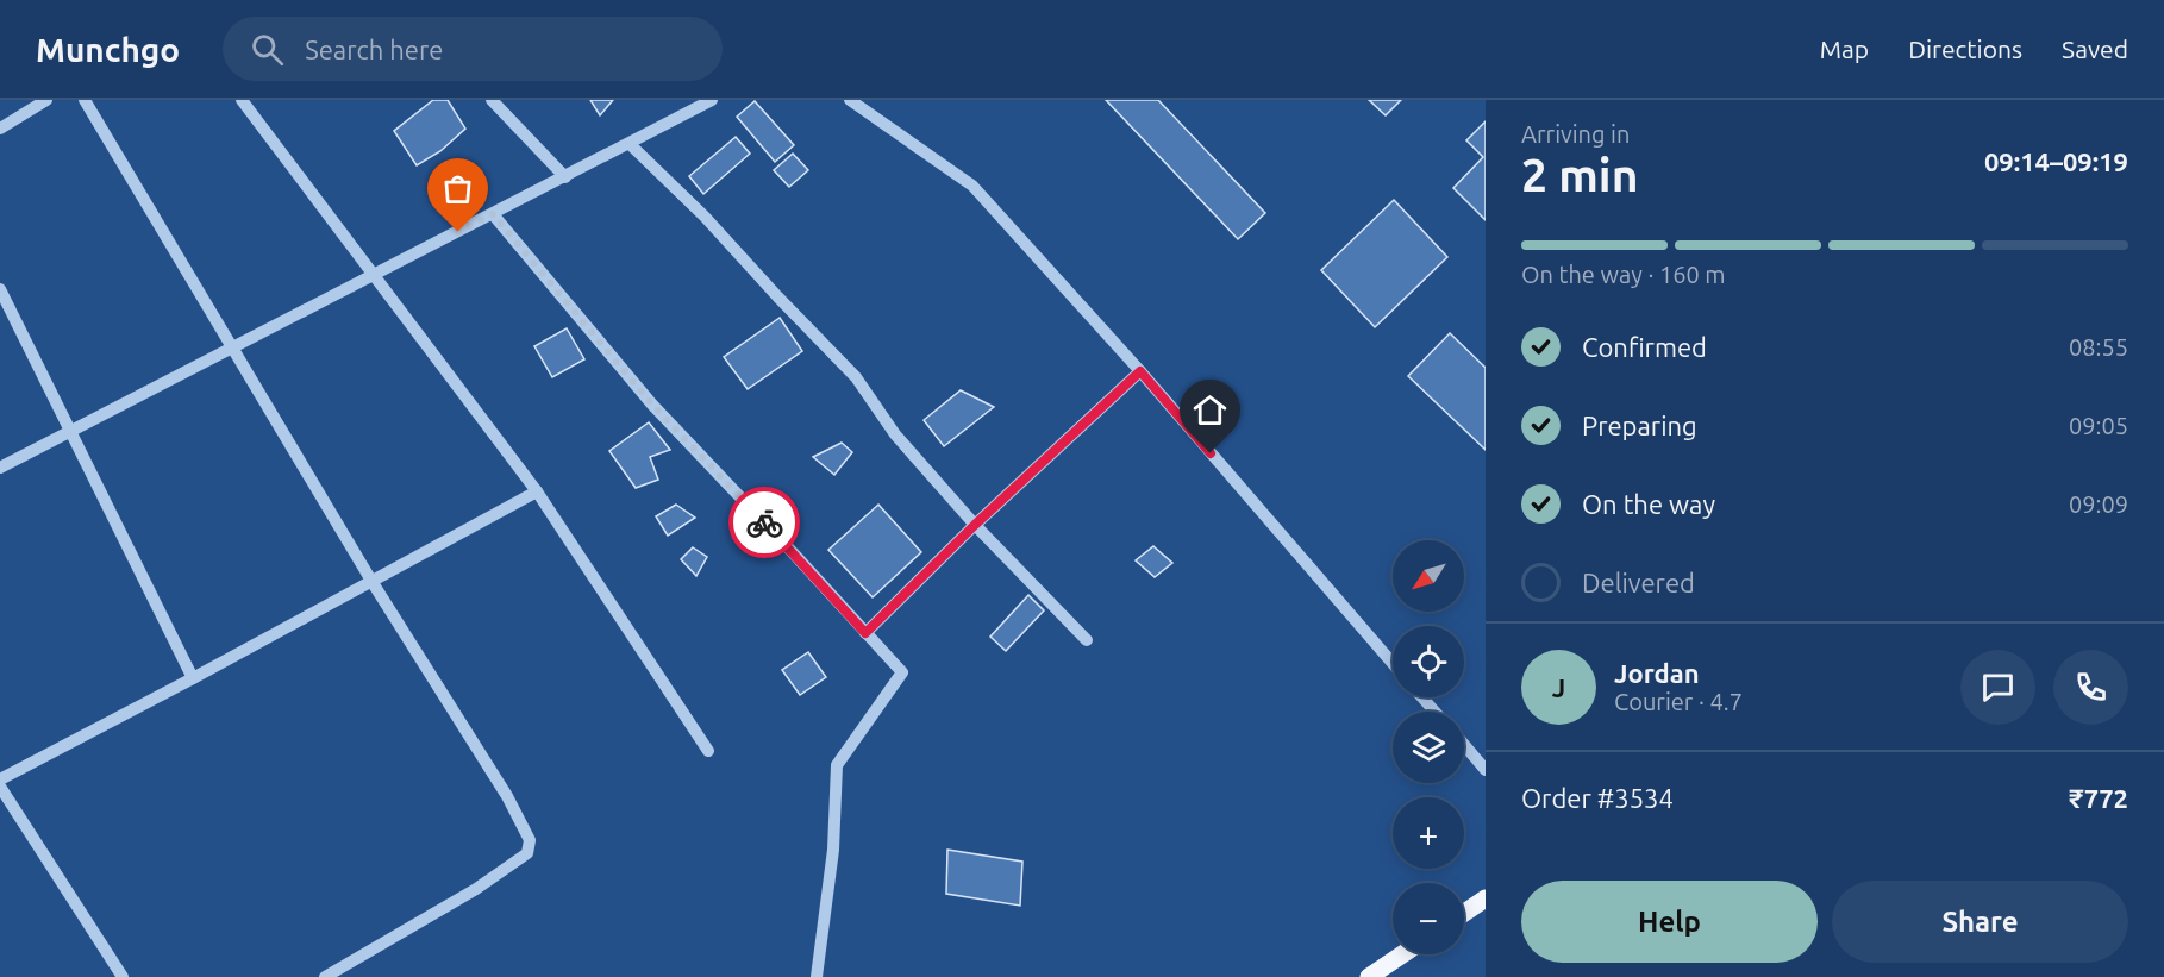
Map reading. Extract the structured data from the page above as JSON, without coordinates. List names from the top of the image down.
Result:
{
  "north": "bottom left",
  "page": {
    "header": "Munchgo",
    "search": "Search here",
    "nav": ["Map", "Directions", "Saved"],
    "heading": ["2 min", "Arriving in", "09:14–09:19"],
    "panel": [
      "Jordan",
      "Courier · 4.7",
      "Order #3534",
      "₹772"
    ],
    "bar": "On the way · 160 m",
    "list": [
      ["Confirmed", "08:55"],
      ["Preparing", "09:05"],
      ["On the way", "09:09"],
      "Delivered"
    ],
    "map_buttons": ["+", "−"],
    "round": "J",
    "buttons": ["Help", "Share"]
  }
}
